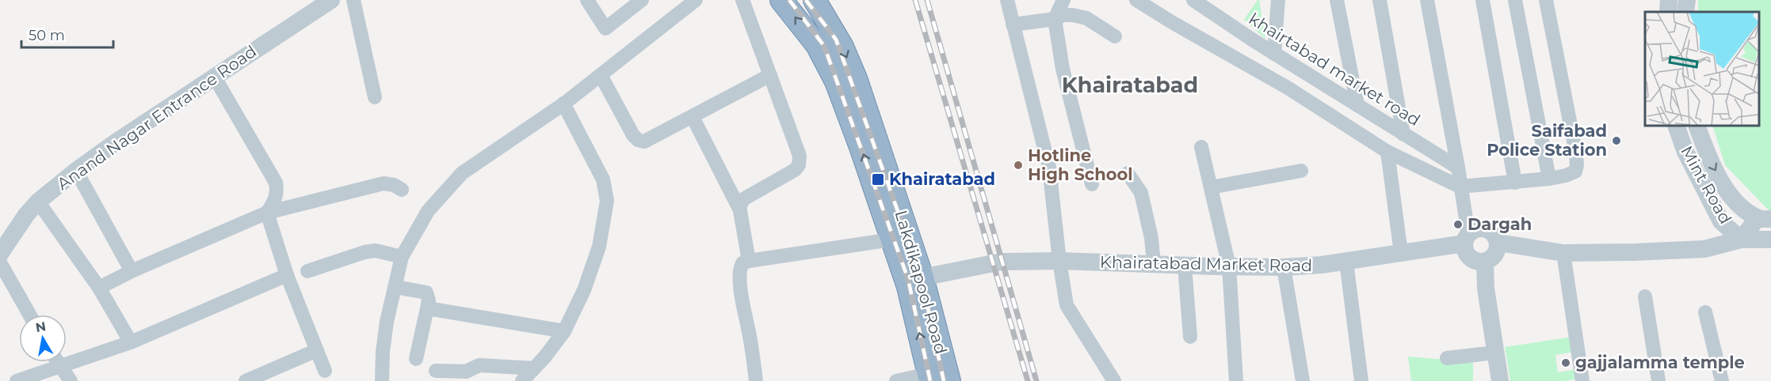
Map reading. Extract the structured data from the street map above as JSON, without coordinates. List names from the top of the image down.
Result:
{
  "streets": {
    "highway": ["Lakdikapool Road"],
    "street": [
      "khairtabad market road",
      "Anand Nagar Entrance Road",
      "Mint Road",
      "Khairatabad Market Road"
    ]
  },
  "crossings": [
    ["Khairatabad Market Road", "Lakdikapool Road"]
  ],
  "districts": ["Khairatabad"],
  "places": {
    "other": [
      "Saifabad Police Station",
      "Hotline High School",
      "Dargah",
      "gajjalamma temple"
    ],
    "transit": ["Khairatabad"]
  },
  "scale_bar": "50 m",
  "north": "top"
}
